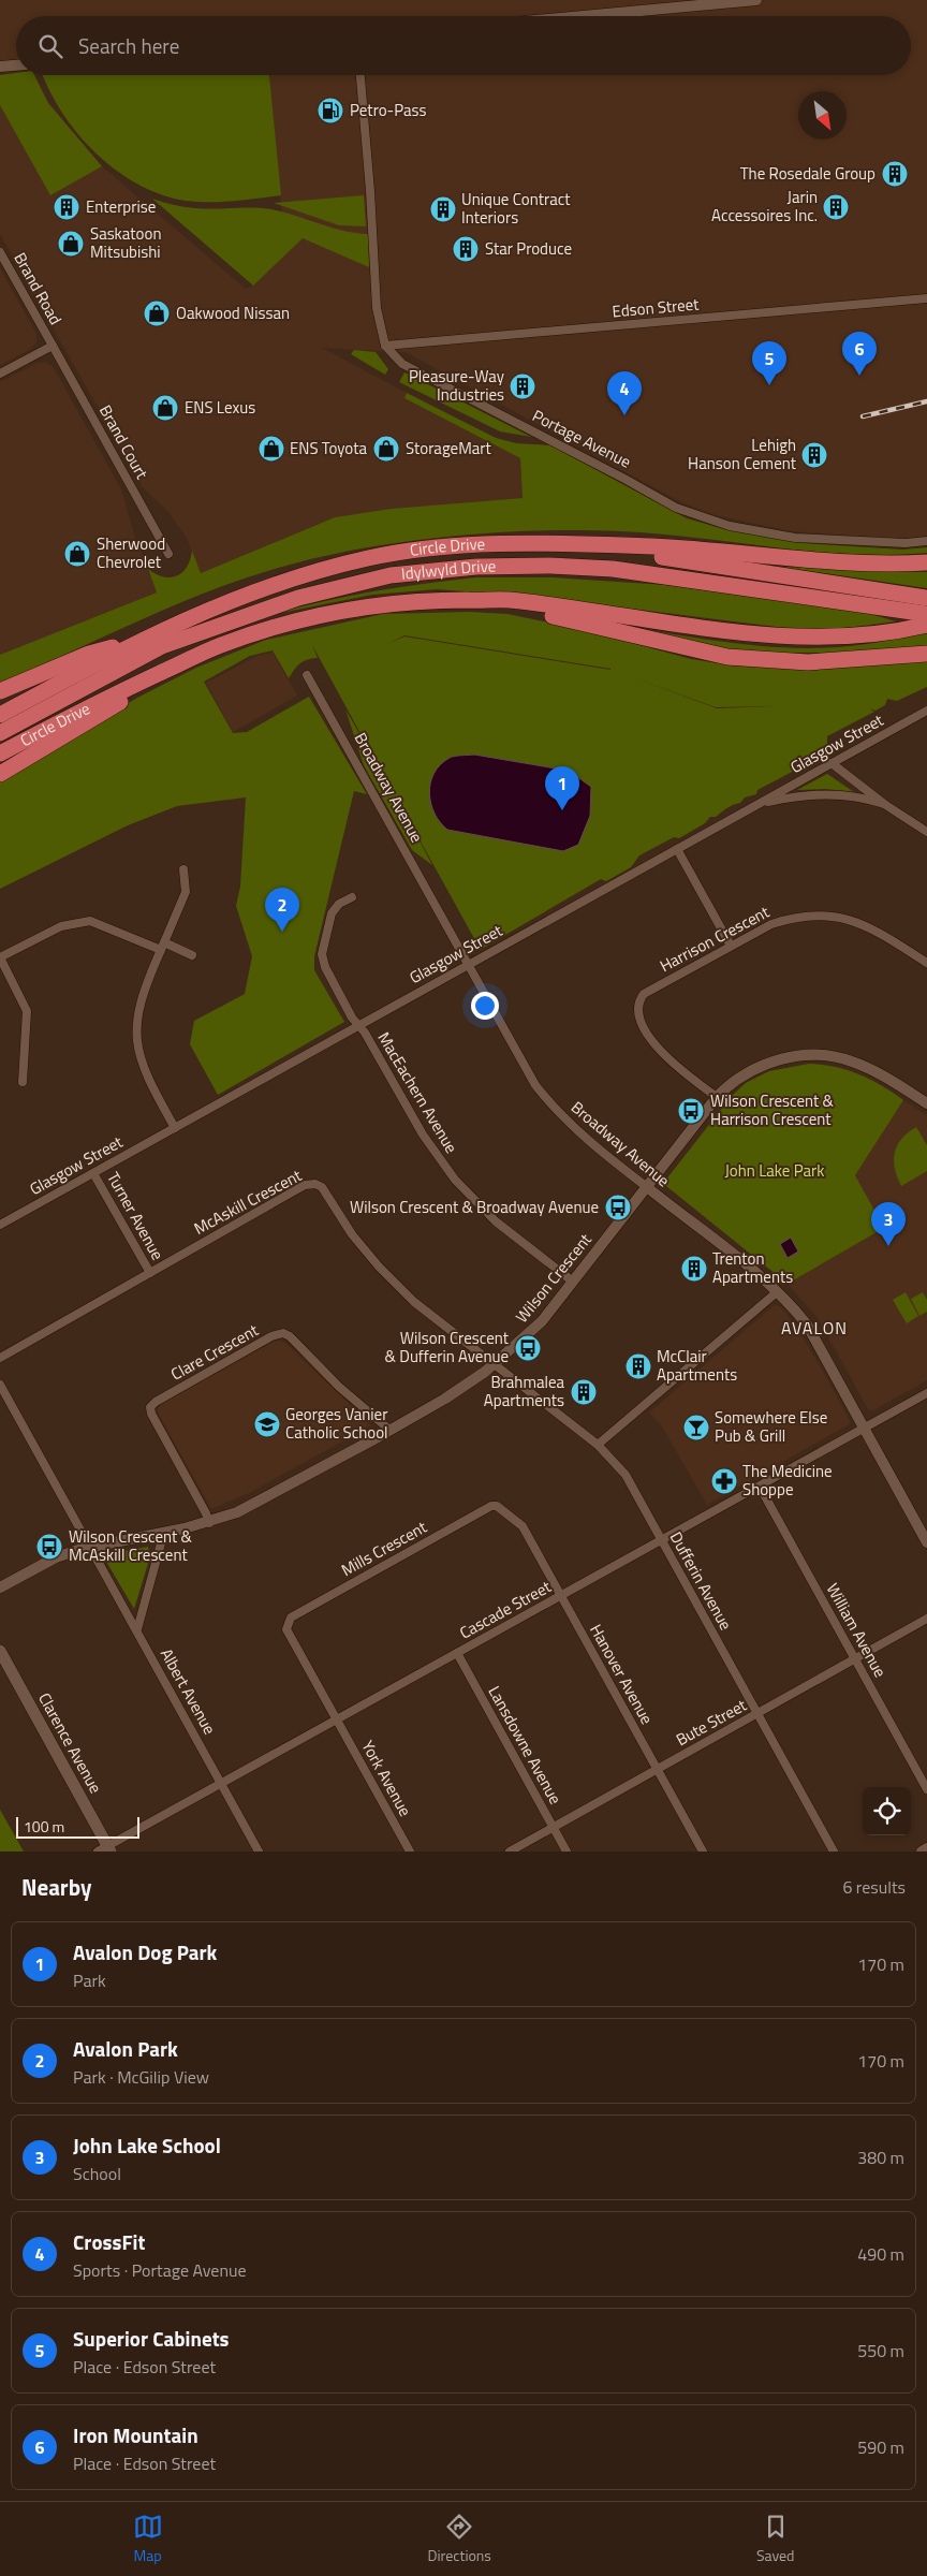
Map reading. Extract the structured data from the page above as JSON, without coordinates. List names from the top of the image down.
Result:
{
  "streets": {
    "highway": ["Circle Drive", "Idylwyld Drive"],
    "main road": ["Clarence Avenue"],
    "street": [
      "Brand Road",
      "Edson Street",
      "Portage Avenue",
      "Brand Court",
      "Glasgow Street",
      "Broadway Avenue",
      "Harrison Crescent",
      "MacEachern Avenue",
      "McAskill Crescent",
      "Turner Avenue",
      "Wilson Crescent",
      "Clare Crescent",
      "Mills Crescent",
      "Dufferin Avenue",
      "Cascade Street",
      "William Avenue",
      "Hanover Avenue",
      "Albert Avenue",
      "Bute Street",
      "Lansdowne Avenue",
      "York Avenue"
    ]
  },
  "crossings": [
    ["Brand Road", "Brand Court"],
    ["Edson Street", "Portage Avenue"],
    ["Glasgow Street", "Broadway Avenue"],
    ["Glasgow Street", "MacEachern Avenue"],
    ["Glasgow Street", "Turner Avenue"],
    ["Broadway Avenue", "Wilson Crescent"],
    ["Broadway Avenue", "Cascade Street"],
    ["Harrison Crescent", "Wilson Crescent"],
    ["MacEachern Avenue", "Wilson Crescent"],
    ["McAskill Crescent", "Turner Avenue"],
    ["McAskill Crescent", "Wilson Crescent"],
    ["McAskill Crescent", "Dufferin Avenue"],
    ["Wilson Crescent", "Clare Crescent"],
    ["Wilson Crescent", "Dufferin Avenue"],
    ["Wilson Crescent", "Albert Avenue"],
    ["Mills Crescent", "Cascade Street"],
    ["Mills Crescent", "Hanover Avenue"],
    ["Mills Crescent", "York Avenue"],
    ["Dufferin Avenue", "Cascade Street"],
    ["Dufferin Avenue", "Bute Street"],
    ["Cascade Street", "William Avenue"],
    ["Cascade Street", "Hanover Avenue"],
    ["Cascade Street", "Albert Avenue"],
    ["Cascade Street", "Clarence Avenue"],
    ["Cascade Street", "Lansdowne Avenue"],
    ["Cascade Street", "York Avenue"],
    ["William Avenue", "Bute Street"],
    ["Hanover Avenue", "Bute Street"],
    ["Bute Street", "Lansdowne Avenue"]
  ],
  "districts": ["AVALON"],
  "parks": ["John Lake Park"],
  "places": {
    "fuel station": ["Petro-Pass"],
    "building": [
      "The Rosedale Group",
      "Enterprise",
      "Jarin Accessoires Inc.",
      "Unique Contract Interiors",
      "Star Produce",
      "Pleasure-Way Industries",
      "Lehigh Hanson Cement",
      "Trenton Apartments",
      "McClair Apartments",
      "Brahmalea Apartments"
    ],
    "shop": [
      "Saskatoon Mitsubishi",
      "Oakwood Nissan",
      "ENS Lexus",
      "ENS Toyota",
      "StorageMart",
      "Sherwood Chevrolet"
    ],
    "bus stop": [
      "Wilson Crescent & Harrison Crescent",
      "Wilson Crescent & Broadway Avenue",
      "Wilson Crescent & Dufferin Avenue",
      "Wilson Crescent & McAskill Crescent"
    ],
    "school or university": ["Georges Vanier Catholic School"],
    "bar": ["Somewhere Else Pub & Grill"],
    "pharmacy": ["The Medicine Shoppe"]
  },
  "scale_bar": "100 m",
  "north": "bottom right",
  "page": {
    "search": "Search here",
    "pins": [
      "6",
      "5",
      "4",
      "1",
      "2",
      "3"
    ],
    "scale": "100 m",
    "heading": ["Nearby", "6 results"],
    "list": [
      {
        "mark": "1",
        "name": "Avalon Dog Park",
        "note": "Park",
        "value": "170 m"
      },
      {
        "mark": "2",
        "name": "Avalon Park",
        "note": "Park · McGilip View",
        "value": "170 m"
      },
      {
        "mark": "3",
        "name": "John Lake School",
        "note": "School",
        "value": "380 m"
      },
      {
        "mark": "4",
        "name": "CrossFit",
        "note": "Sports · Portage Avenue",
        "value": "490 m"
      },
      {
        "mark": "5",
        "name": "Superior Cabinets",
        "note": "Place · Edson Street",
        "value": "550 m"
      },
      {
        "mark": "6",
        "name": "Iron Mountain",
        "note": "Place · Edson Street",
        "value": "590 m"
      }
    ],
    "nav": ["Map", "Directions", "Saved"]
  }
}
